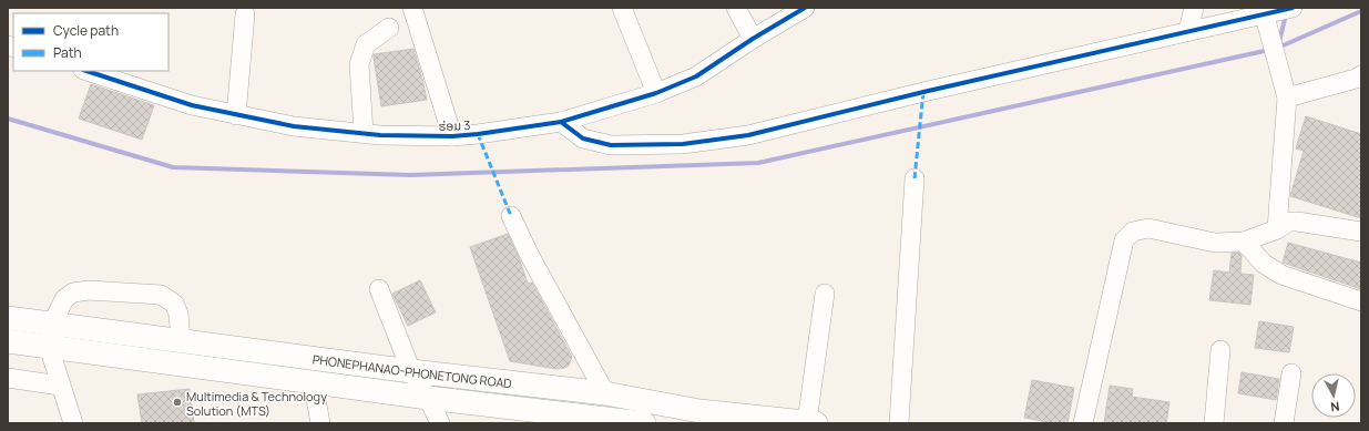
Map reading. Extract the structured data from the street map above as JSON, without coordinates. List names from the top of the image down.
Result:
{
  "streets": {
    "main road": ["PHONEPHANAO-PHONETONG ROAD"],
    "street": ["ຮ່ອມ 3"]
  },
  "places": ["Multimedia & Technology Solution (MTS)"],
  "legend": ["Cycle path", "Path"],
  "north": "bottom"
}
